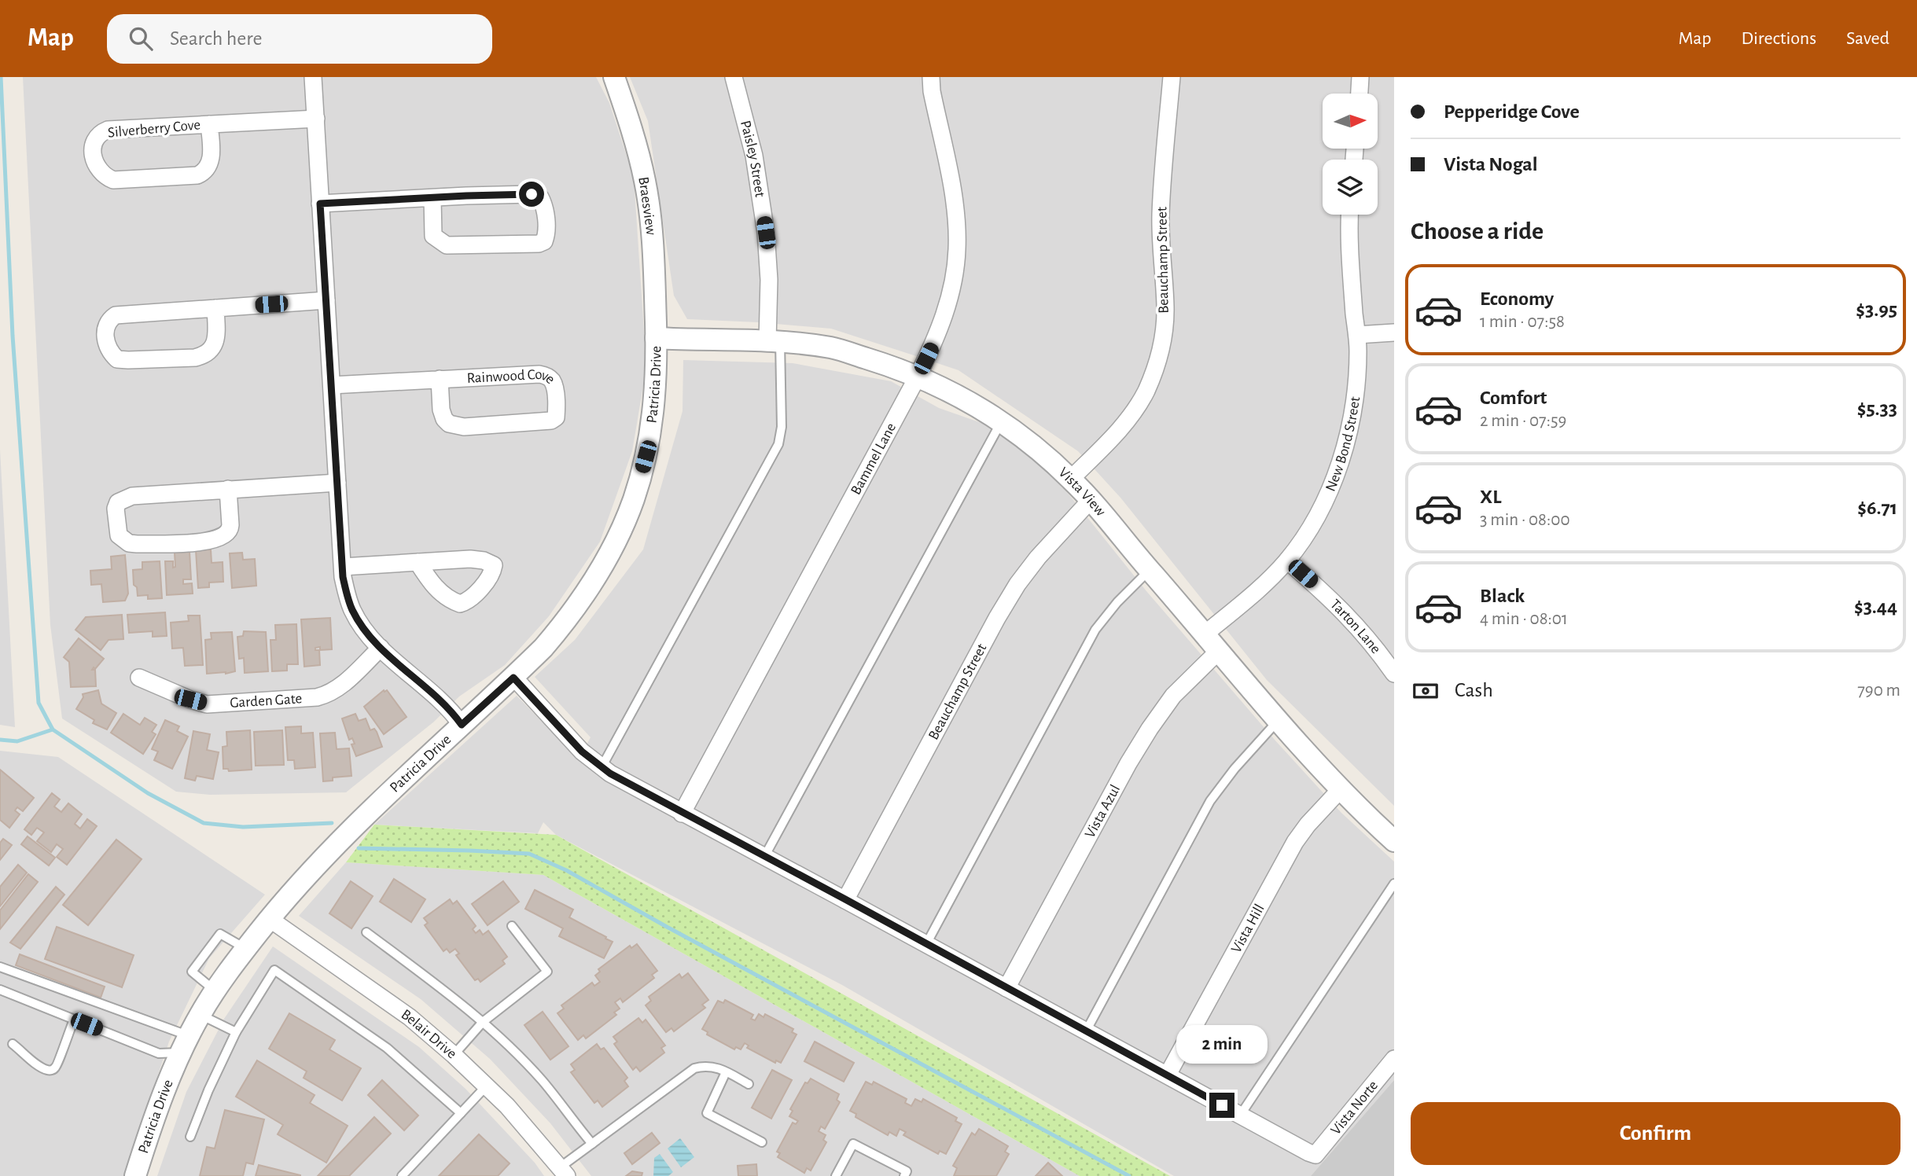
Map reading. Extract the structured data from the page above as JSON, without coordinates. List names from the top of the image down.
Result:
{
  "streets": {
    "street": [
      "Silverberry Cove",
      "Paisley Street",
      "Braesview",
      "Beauchamp Street",
      "Rainwood Cove",
      "Patricia Drive",
      "New Bond Street",
      "Bammel Lane",
      "Vista View",
      "Tarton Lane",
      "Garden Gate",
      "Vista Azul",
      "Vista Hill",
      "Belair Drive",
      "Vista Norte"
    ]
  },
  "crossings": [
    ["Paisley Street", "Vista View"],
    ["Braesview", "Patricia Drive"],
    ["Braesview", "Vista View"],
    ["Beauchamp Street", "Vista View"],
    ["Patricia Drive", "Vista View"],
    ["Patricia Drive", "Belair Drive"],
    ["New Bond Street", "Vista View"],
    ["New Bond Street", "Tarton Lane"],
    ["Bammel Lane", "Vista View"],
    ["Vista View", "Vista Azul"],
    ["Vista View", "Vista Hill"]
  ],
  "north": "right",
  "page": {
    "header": "Map",
    "search": "Search here",
    "nav": ["Map", "Directions", "Saved"],
    "banner": ["Pepperidge Cove", "Vista Nogal"],
    "heading": "Choose a ride",
    "list": [
      {
        "name": "Economy",
        "note": "1 min · 07:58",
        "value": "$3.95"
      },
      {
        "name": "Comfort",
        "note": "2 min · 07:59",
        "value": "$5.33"
      },
      {
        "name": "XL",
        "note": "3 min · 08:00",
        "value": "$6.71"
      },
      {
        "name": "Black",
        "note": "4 min · 08:01",
        "value": "$3.44"
      }
    ],
    "pay": ["Cash", "790 m"],
    "bubble": "2 min",
    "buttons": "Confirm"
  }
}
